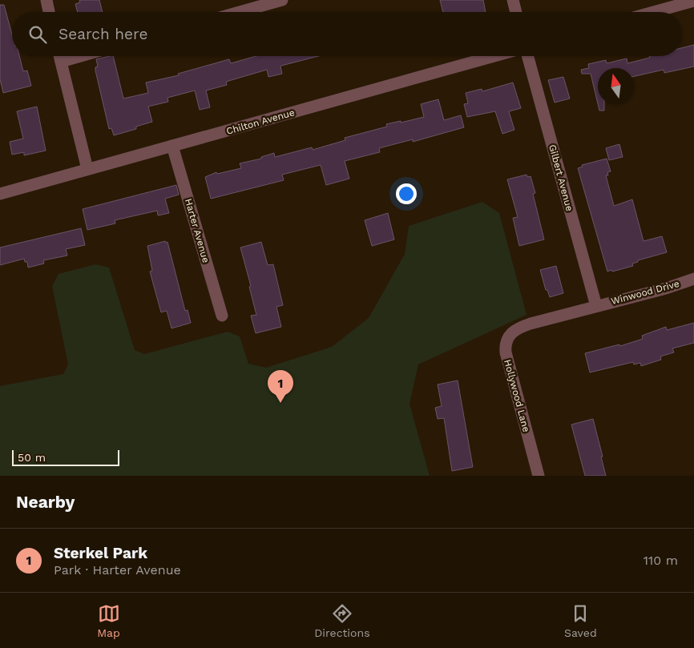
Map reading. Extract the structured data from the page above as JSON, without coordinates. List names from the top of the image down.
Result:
{
  "streets": {
    "street": [
      "Chilton Avenue",
      "Gilbert Avenue",
      "Harter Avenue",
      "Winwood Drive",
      "Hollywood Lane"
    ]
  },
  "crossings": [
    ["Chilton Avenue", "Harter Avenue"],
    ["Gilbert Avenue", "Winwood Drive"],
    ["Gilbert Avenue", "Hollywood Lane"],
    ["Winwood Drive", "Hollywood Lane"]
  ],
  "scale_bar": "50 m",
  "north": "top",
  "page": {
    "search": "Search here",
    "pins": "1",
    "scale": "50 m",
    "heading": "Nearby",
    "list": [
      {
        "mark": "1",
        "name": "Sterkel Park",
        "note": "Park · Harter Avenue",
        "value": "110 m"
      }
    ],
    "nav": ["Map", "Directions", "Saved"]
  }
}
